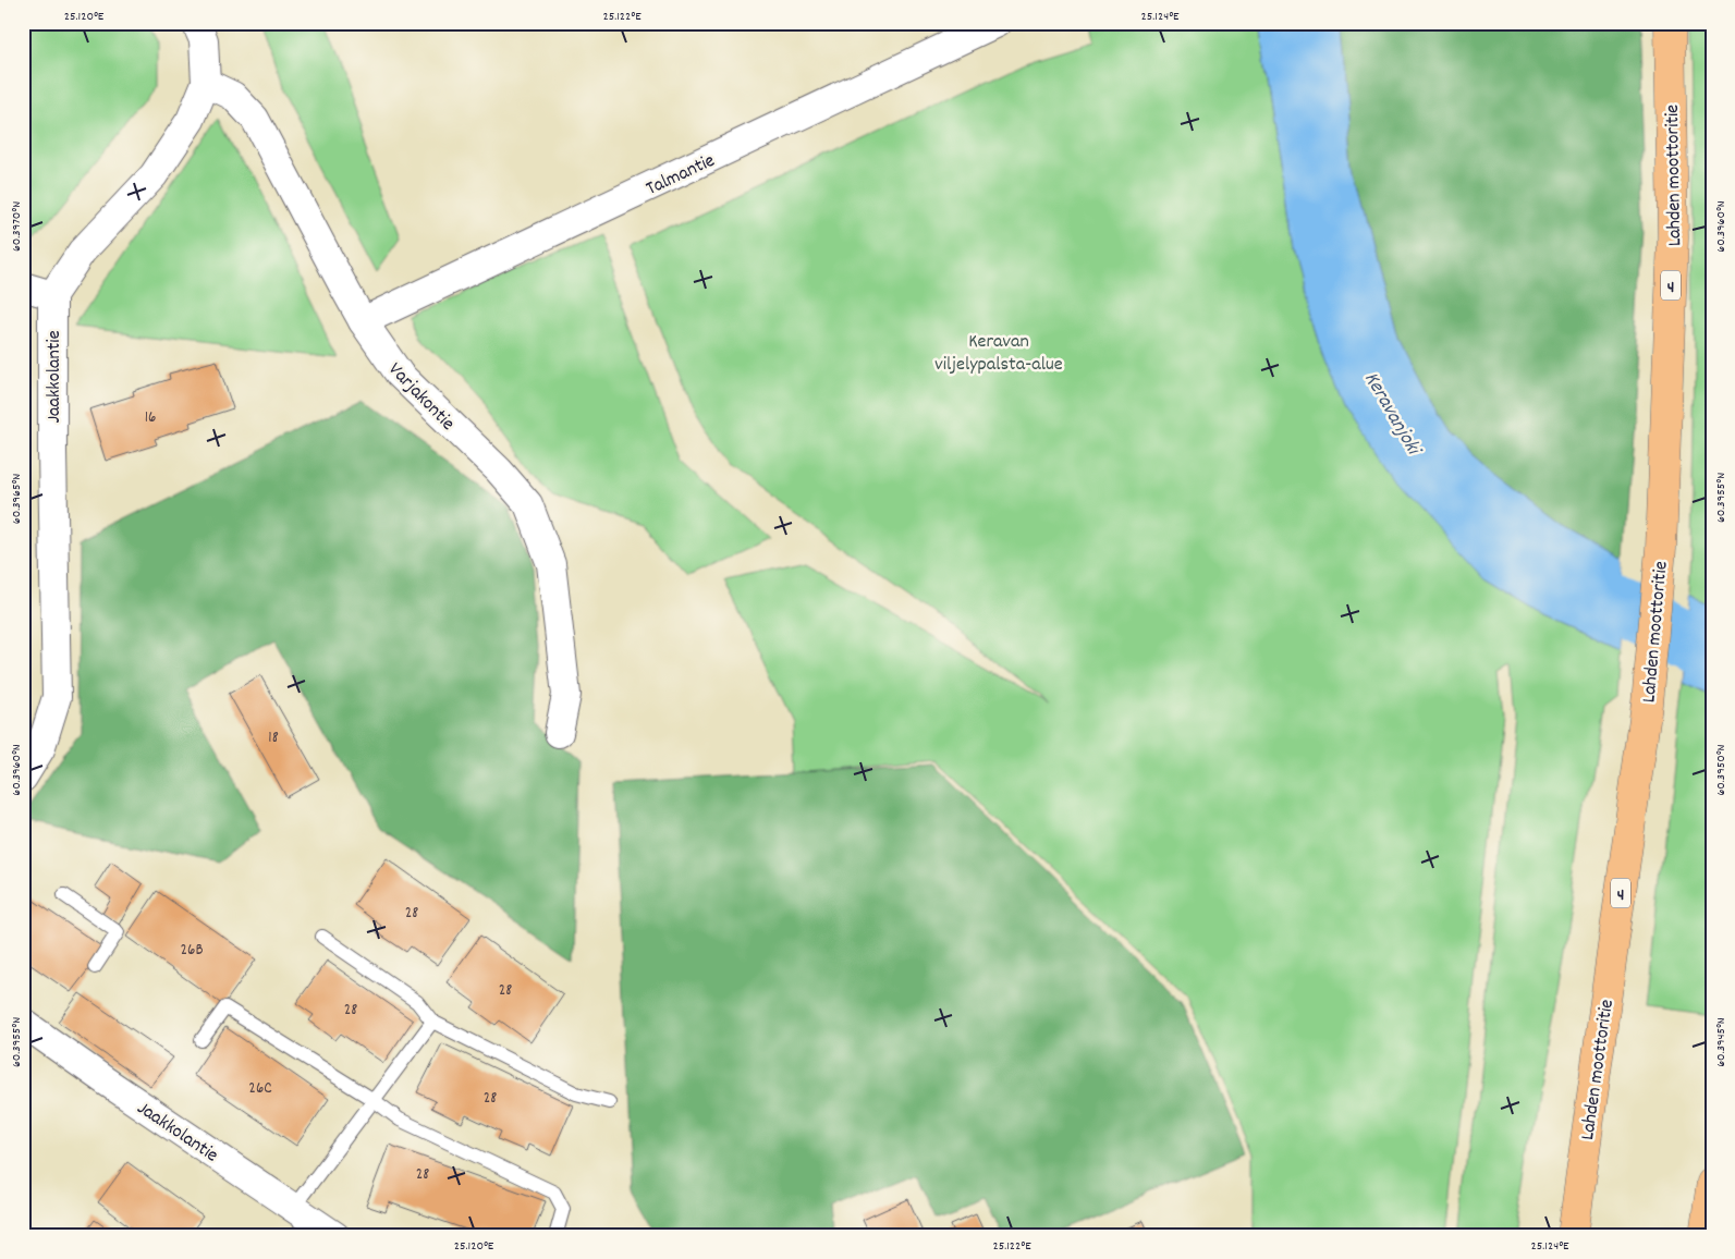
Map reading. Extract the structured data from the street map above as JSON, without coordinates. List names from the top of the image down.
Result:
{
  "streets": {
    "highway": ["Lahden moottoritie", "4"],
    "street": ["Talmantie", "Jaakkolantie", "Varjakontie"]
  },
  "crossings": [
    ["Talmantie", "Varjakontie"]
  ],
  "water": ["Keravanjoki"],
  "parks": ["Keravan viljelypalsta-alue"],
  "house_numbers": [
    "16",
    "18",
    "28",
    "26B",
    "28",
    "28",
    "26C",
    "28",
    "28"
  ],
  "coordinates": [
    "25.120°E",
    "25.122°E",
    "25.124°E",
    "60.3960°N",
    "60.3970°N",
    "60.3955°N",
    "60.3965°N",
    "60.3950°N",
    "60.3945°N"
  ]
}
